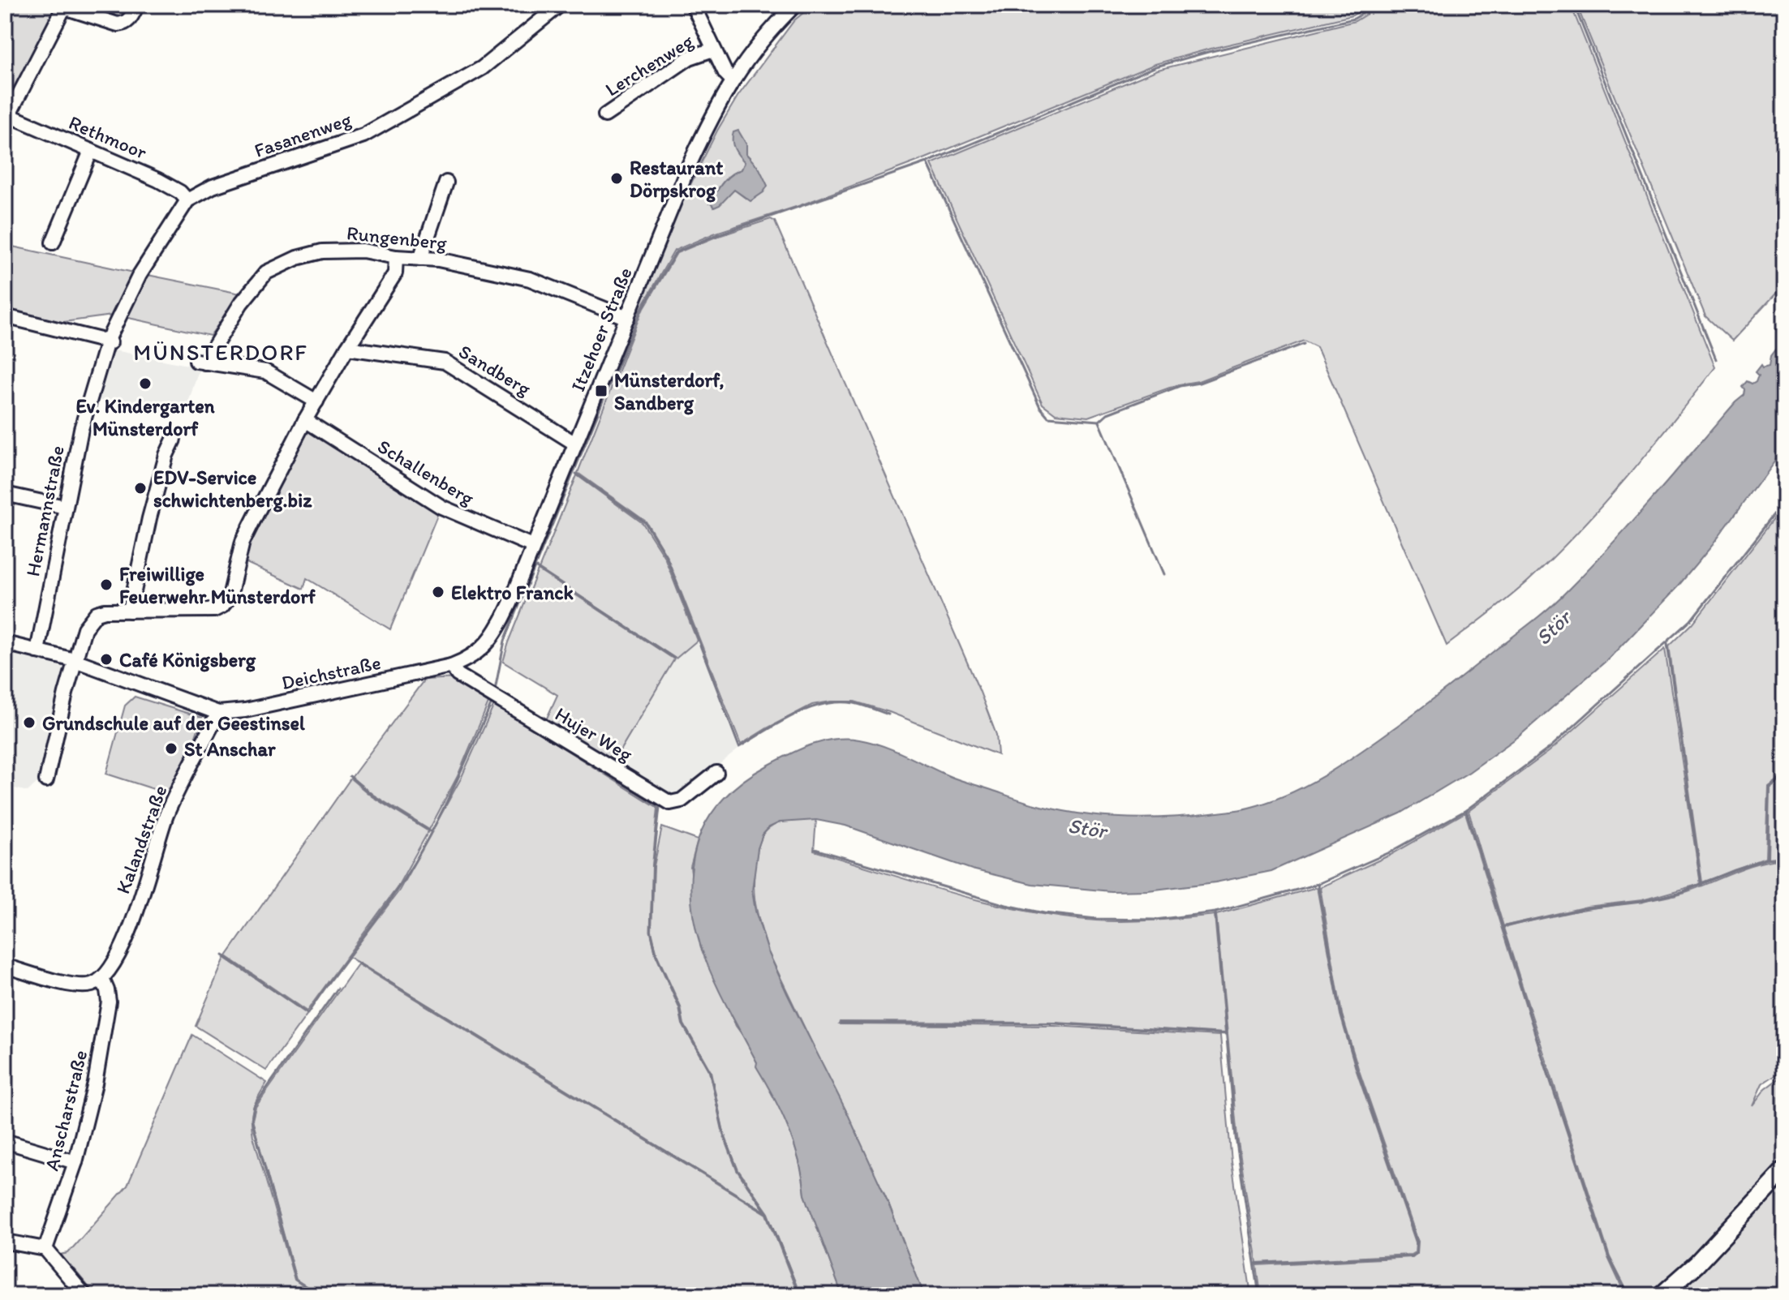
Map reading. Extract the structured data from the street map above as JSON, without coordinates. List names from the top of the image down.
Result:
{
  "streets": {
    "street": [
      "Lerchenweg",
      "Fasanenweg",
      "Rethmoor",
      "Rungenberg",
      "Itzehoer Straße",
      "Sandberg",
      "Schallenberg",
      "Hermannstraße",
      "Deichstraße",
      "Hujer Weg",
      "Kalandstraße",
      "Anscharstraße"
    ]
  },
  "crossings": [
    ["Fasanenweg", "Rethmoor"],
    ["Fasanenweg", "Hermannstraße"],
    ["Rungenberg", "Itzehoer Straße"],
    ["Itzehoer Straße", "Sandberg"],
    ["Itzehoer Straße", "Schallenberg"],
    ["Itzehoer Straße", "Deichstraße"],
    ["Itzehoer Straße", "Hujer Weg"],
    ["Deichstraße", "Hujer Weg"],
    ["Deichstraße", "Kalandstraße"],
    ["Kalandstraße", "Anscharstraße"]
  ],
  "districts": ["MÜNSTERDORF"],
  "water": ["Stör"],
  "places": {
    "other": [
      "Restaurant Dörpskrog",
      "Ev. Kindergarten Münsterdorf",
      "EDV-Service schwichtenberg.biz",
      "Freiwillige Feuerwehr Münsterdorf",
      "Elektro Franck",
      "Café Königsberg",
      "Grundschule auf der Geestinsel",
      "St Anschar"
    ],
    "transit": ["Münsterdorf, Sandberg"]
  }
}
